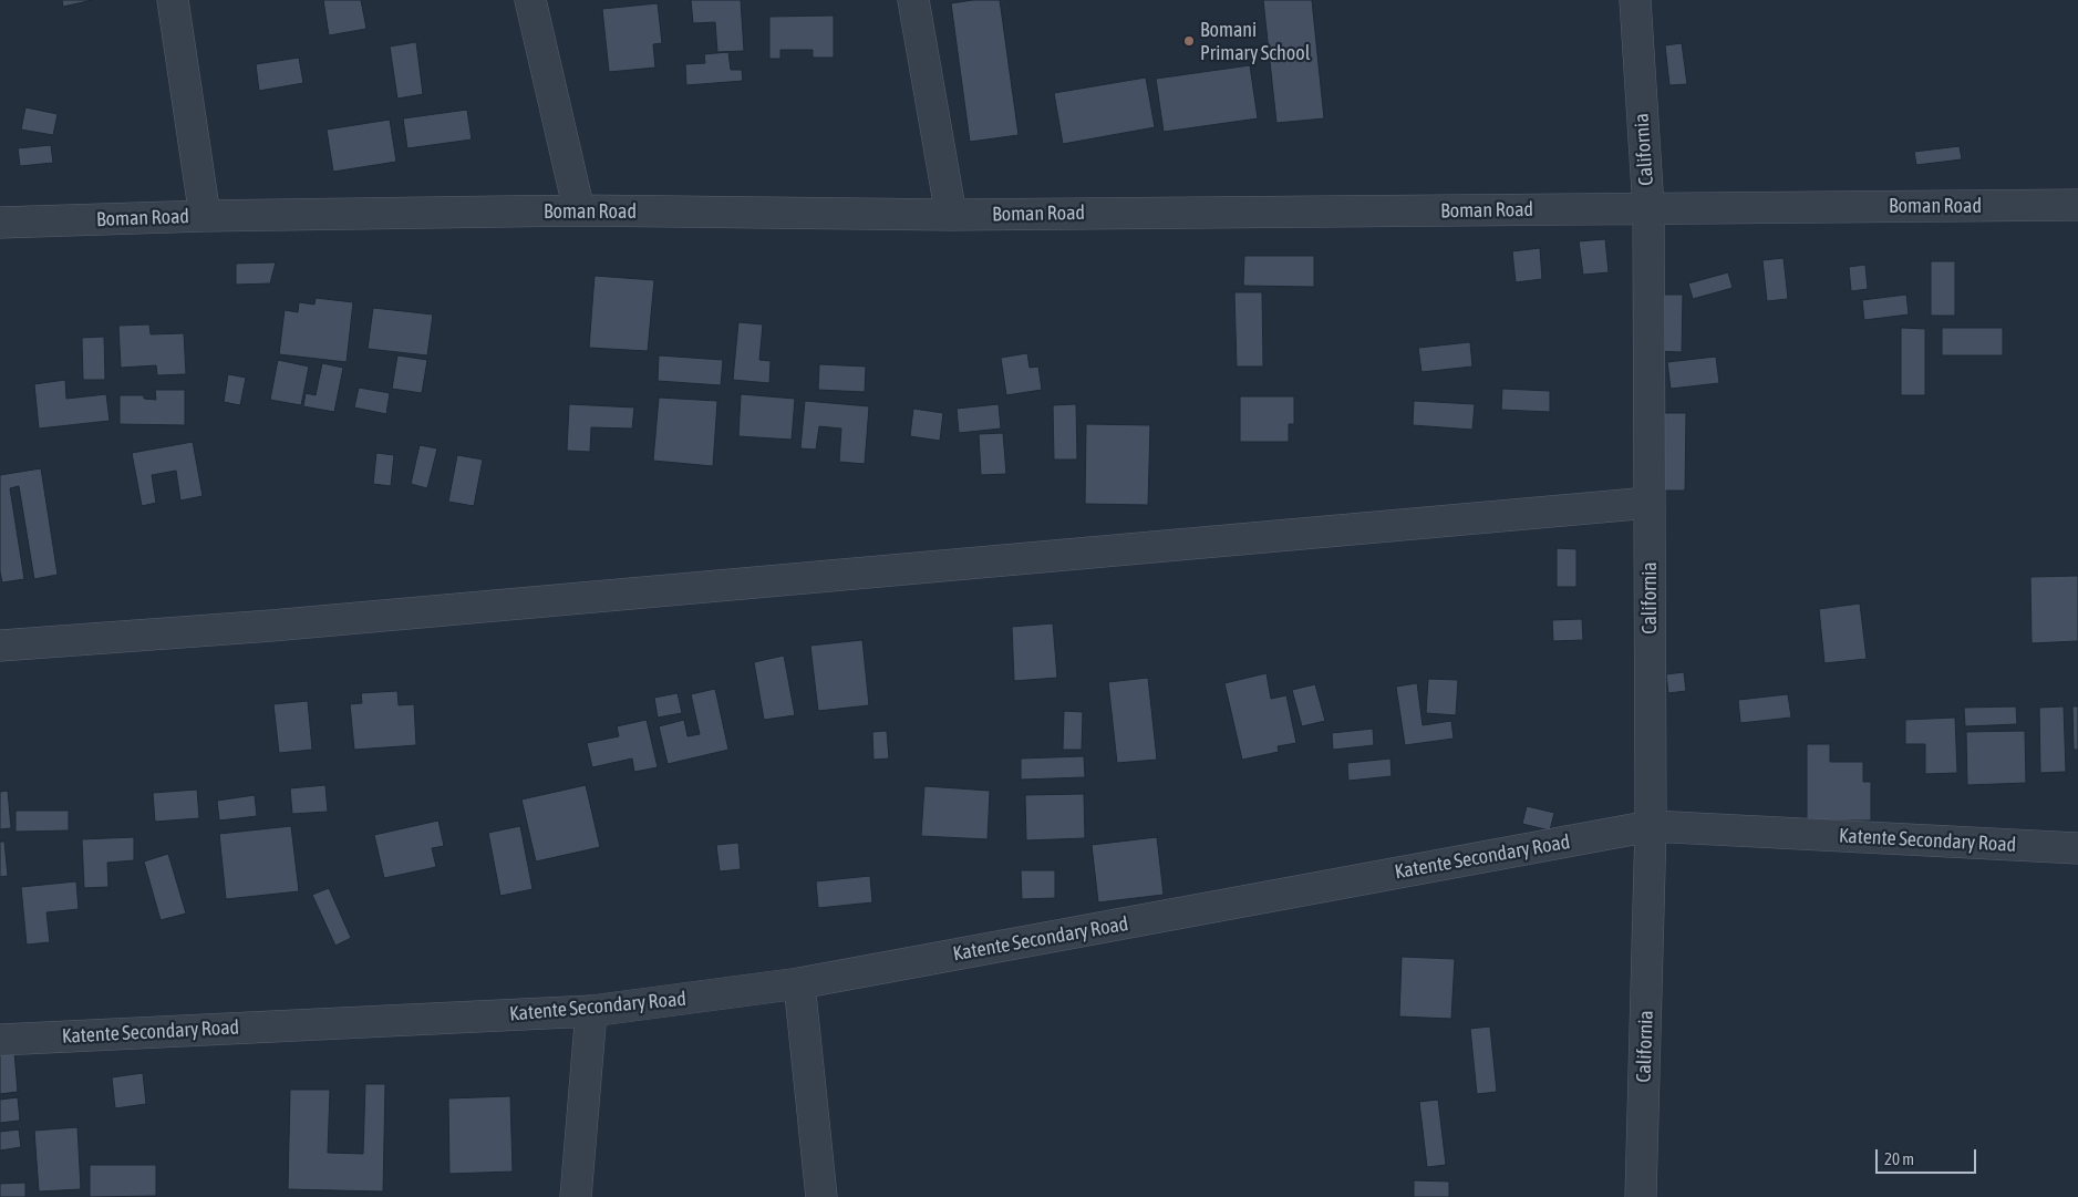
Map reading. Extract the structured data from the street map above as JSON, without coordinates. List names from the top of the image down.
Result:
{
  "streets": {
    "street": ["California", "Boman Road", "Katente Secondary Road"]
  },
  "crossings": [
    ["California", "Boman Road"],
    ["California", "Katente Secondary Road"]
  ],
  "places": ["Bomani Primary School"],
  "scale_bar": "20 m"
}
